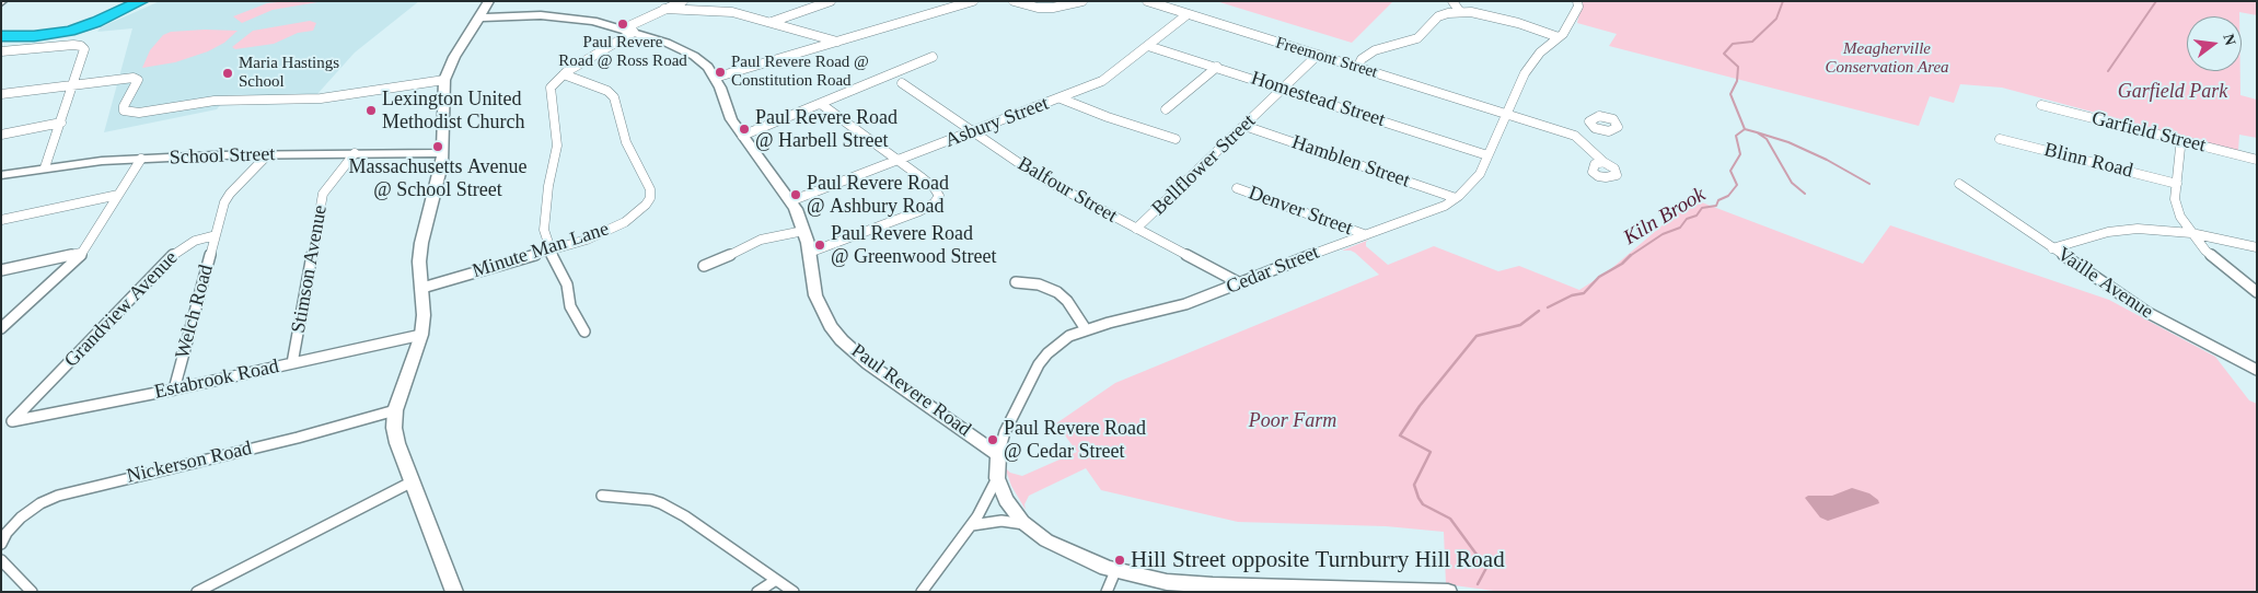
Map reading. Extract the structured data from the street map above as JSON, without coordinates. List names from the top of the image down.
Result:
{
  "streets": {
    "street": [
      "Freemont Street",
      "Homestead Street",
      "Asbury Street",
      "Garfield Street",
      "School Street",
      "Blinn Road",
      "Hamblen Street",
      "Bellflower Street",
      "Balfour Street",
      "Denver Street",
      "Minute Man Lane",
      "Stimson Avenue",
      "Cedar Street",
      "Vaille Avenue",
      "Grandview Avenue",
      "Welch Road",
      "Estabrook Road",
      "Paul Revere Road",
      "Nickerson Road"
    ]
  },
  "crossings": [
    ["Freemont Street", "Asbury Street"],
    ["Freemont Street", "Bellflower Street"],
    ["Freemont Street", "Cedar Street"],
    ["Homestead Street", "Asbury Street"],
    ["Homestead Street", "Bellflower Street"],
    ["Homestead Street", "Cedar Street"],
    ["Asbury Street", "Balfour Street"],
    ["Asbury Street", "Paul Revere Road"],
    ["School Street", "Stimson Avenue"],
    ["Hamblen Street", "Bellflower Street"],
    ["Hamblen Street", "Cedar Street"],
    ["Bellflower Street", "Balfour Street"],
    ["Balfour Street", "Cedar Street"],
    ["Denver Street", "Cedar Street"],
    ["Stimson Avenue", "Estabrook Road"],
    ["Cedar Street", "Paul Revere Road"],
    ["Grandview Avenue", "Welch Road"],
    ["Grandview Avenue", "Estabrook Road"],
    ["Welch Road", "Estabrook Road"]
  ],
  "water": ["Kiln Brook"],
  "parks": ["Meagherville Conservation Area", "Garfield Park", "Poor Farm"],
  "places": [
    "Paul Revere Road @ Ross Road",
    "Paul Revere Road @ Constitution Road",
    "Maria Hastings School",
    "Lexington United Methodist Church",
    "Paul Revere Road @ Harbell Street",
    "Massachusetts Avenue @ School Street",
    "Paul Revere Road @ Ashbury Road",
    "Paul Revere Road @ Greenwood Street",
    "Paul Revere Road @ Cedar Street",
    "Hill Street opposite Turnburry Hill Road"
  ],
  "north": "right"
}
